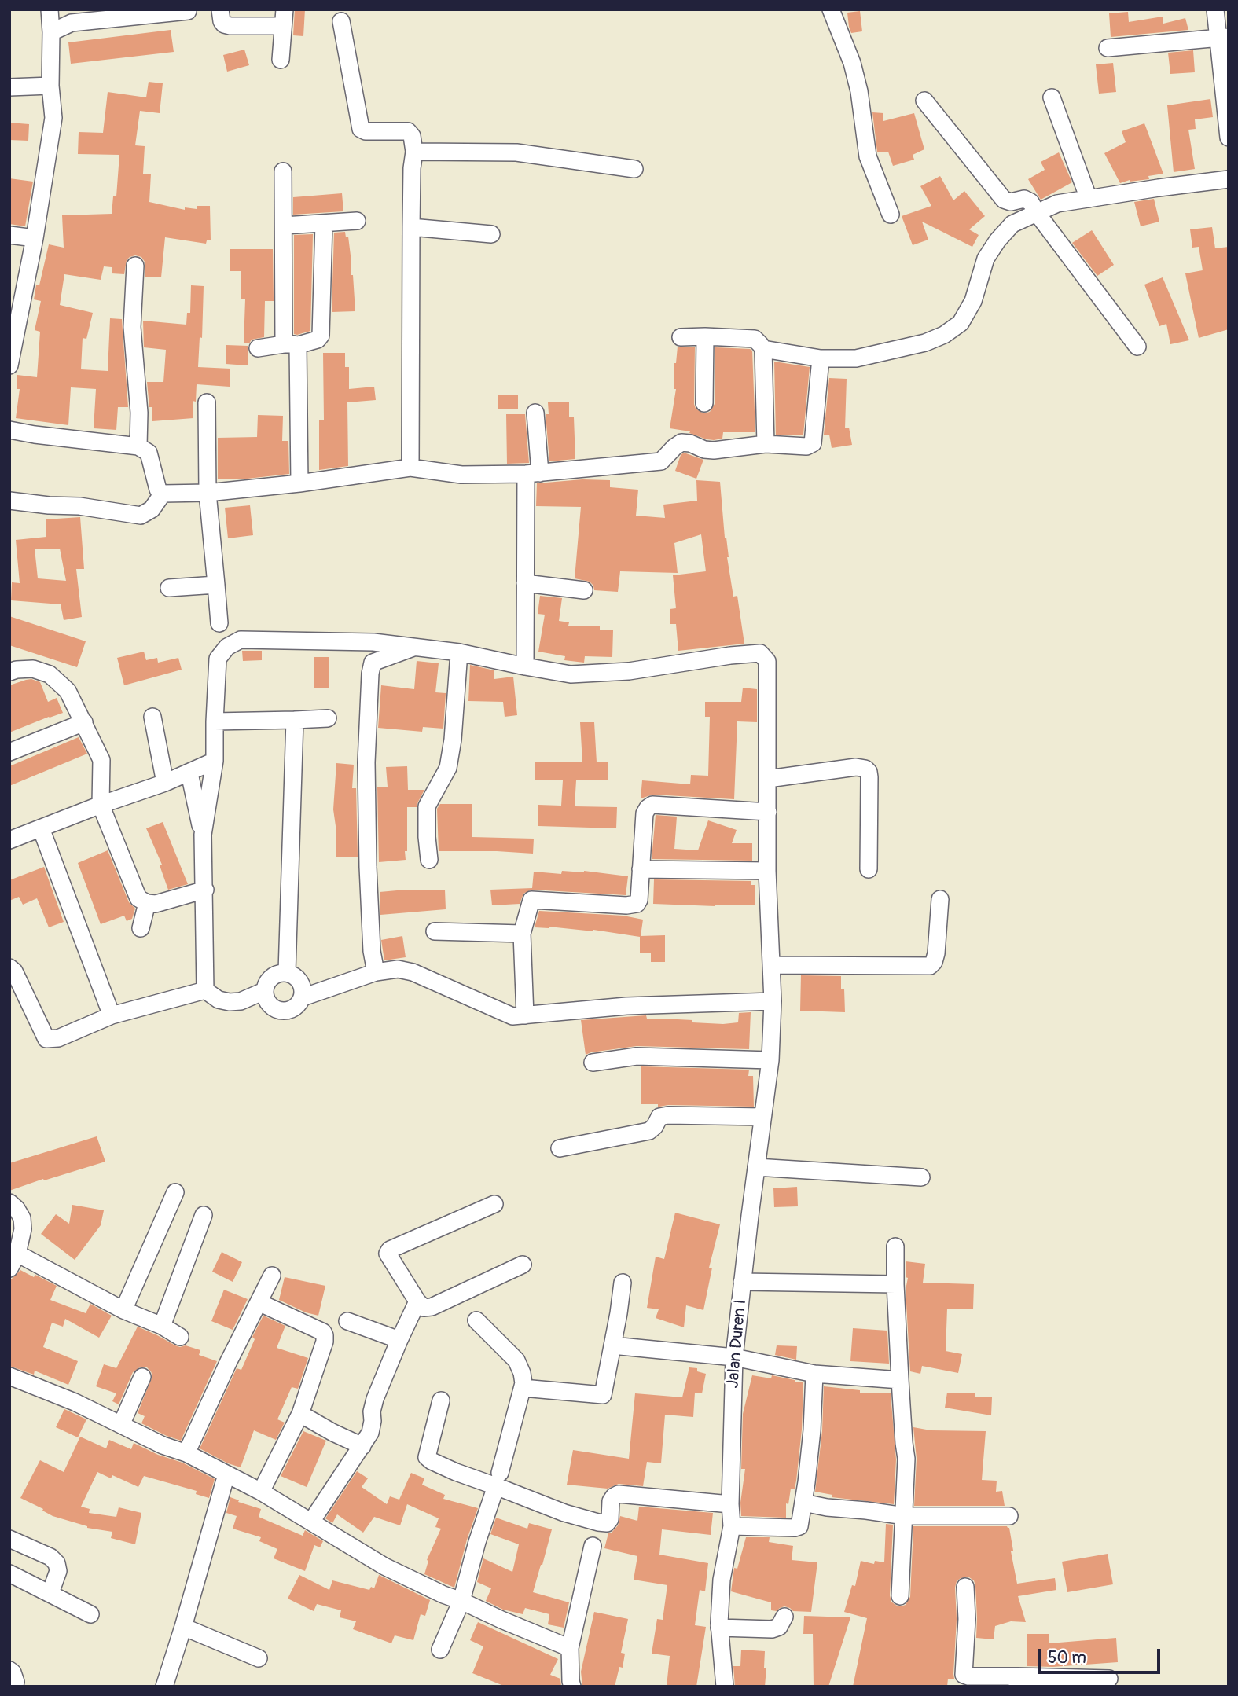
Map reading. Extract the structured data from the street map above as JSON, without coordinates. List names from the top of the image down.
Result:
{
  "streets": {
    "street": ["Jalan Duren I"]
  },
  "scale_bar": "50 m"
}
